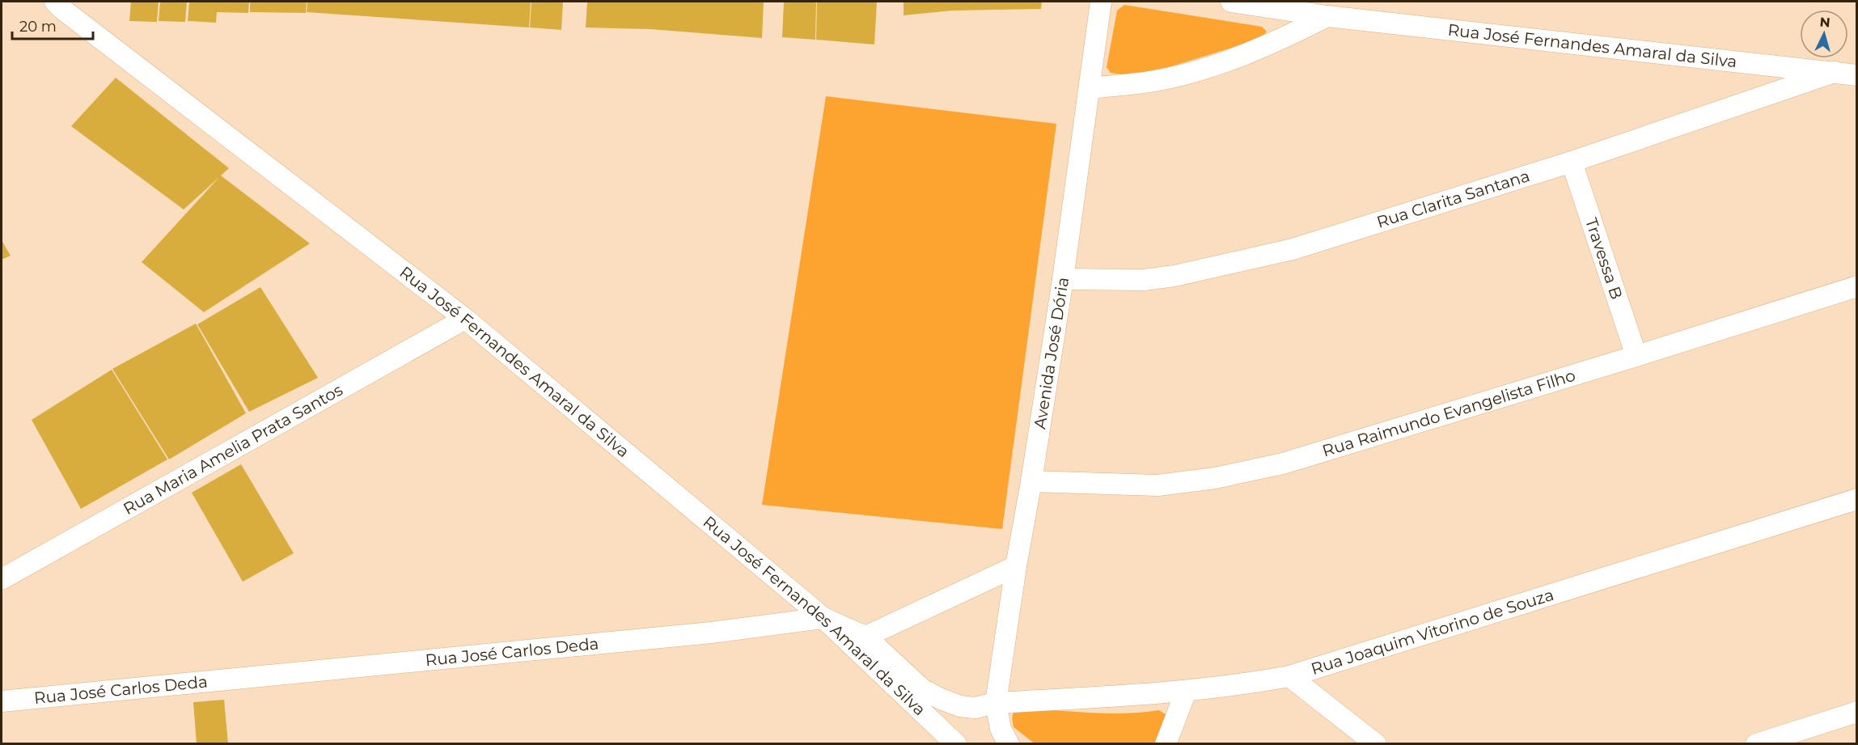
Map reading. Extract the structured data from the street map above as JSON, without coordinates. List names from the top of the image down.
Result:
{
  "streets": {
    "street": [
      "Rua José Fernandes Amaral da Silva",
      "Rua Clarita Santana",
      "Travessa B",
      "Avenida José Dória",
      "Rua Raimundo Evangelista Filho",
      "Rua Maria Amelia Prata Santos",
      "Rua Joaquim Vitorino de Souza",
      "Rua José Carlos Deda"
    ]
  },
  "crossings": [
    ["Rua José Fernandes Amaral da Silva", "Rua Clarita Santana"],
    ["Rua José Fernandes Amaral da Silva", "Rua Maria Amelia Prata Santos"],
    ["Rua José Fernandes Amaral da Silva", "Rua José Carlos Deda"],
    ["Rua Clarita Santana", "Travessa B"],
    ["Rua Clarita Santana", "Avenida José Dória"],
    ["Travessa B", "Rua Raimundo Evangelista Filho"],
    ["Avenida José Dória", "Rua Raimundo Evangelista Filho"],
    ["Avenida José Dória", "Rua Joaquim Vitorino de Souza"]
  ],
  "scale_bar": "20 m",
  "north": "top"
}
